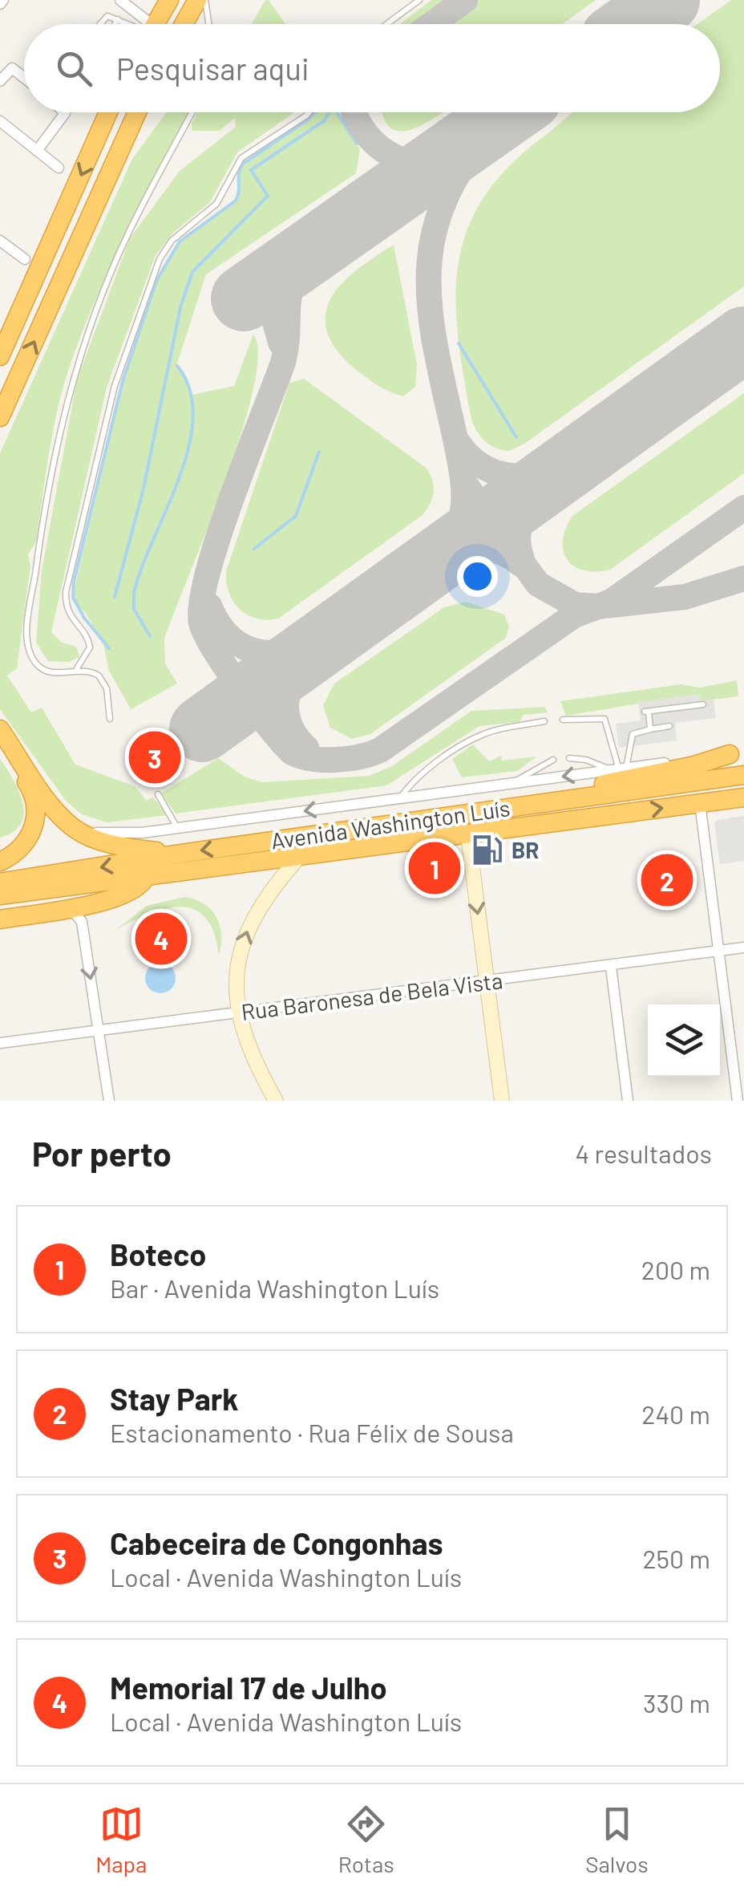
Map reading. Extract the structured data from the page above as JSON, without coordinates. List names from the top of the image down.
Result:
{
  "streets": {
    "highway": ["Avenida Washington Luís"],
    "street": ["Rua Baronesa de Bela Vista"]
  },
  "places": {
    "fuel station": ["BR"]
  },
  "page": {
    "search": "Pesquisar aqui",
    "pins": [
      "3",
      "1",
      "2",
      "4"
    ],
    "heading": ["Por perto", "4 resultados"],
    "list": [
      {
        "mark": "1",
        "name": "Boteco",
        "note": "Bar · Avenida Washington Luís",
        "value": "200 m"
      },
      {
        "mark": "2",
        "name": "Stay Park",
        "note": "Estacionamento · Rua Félix de Sousa",
        "value": "240 m"
      },
      {
        "mark": "3",
        "name": "Cabeceira de Congonhas",
        "note": "Local · Avenida Washington Luís",
        "value": "250 m"
      },
      {
        "mark": "4",
        "name": "Memorial 17 de Julho",
        "note": "Local · Avenida Washington Luís",
        "value": "330 m"
      }
    ],
    "nav": ["Mapa", "Rotas", "Salvos"]
  }
}
